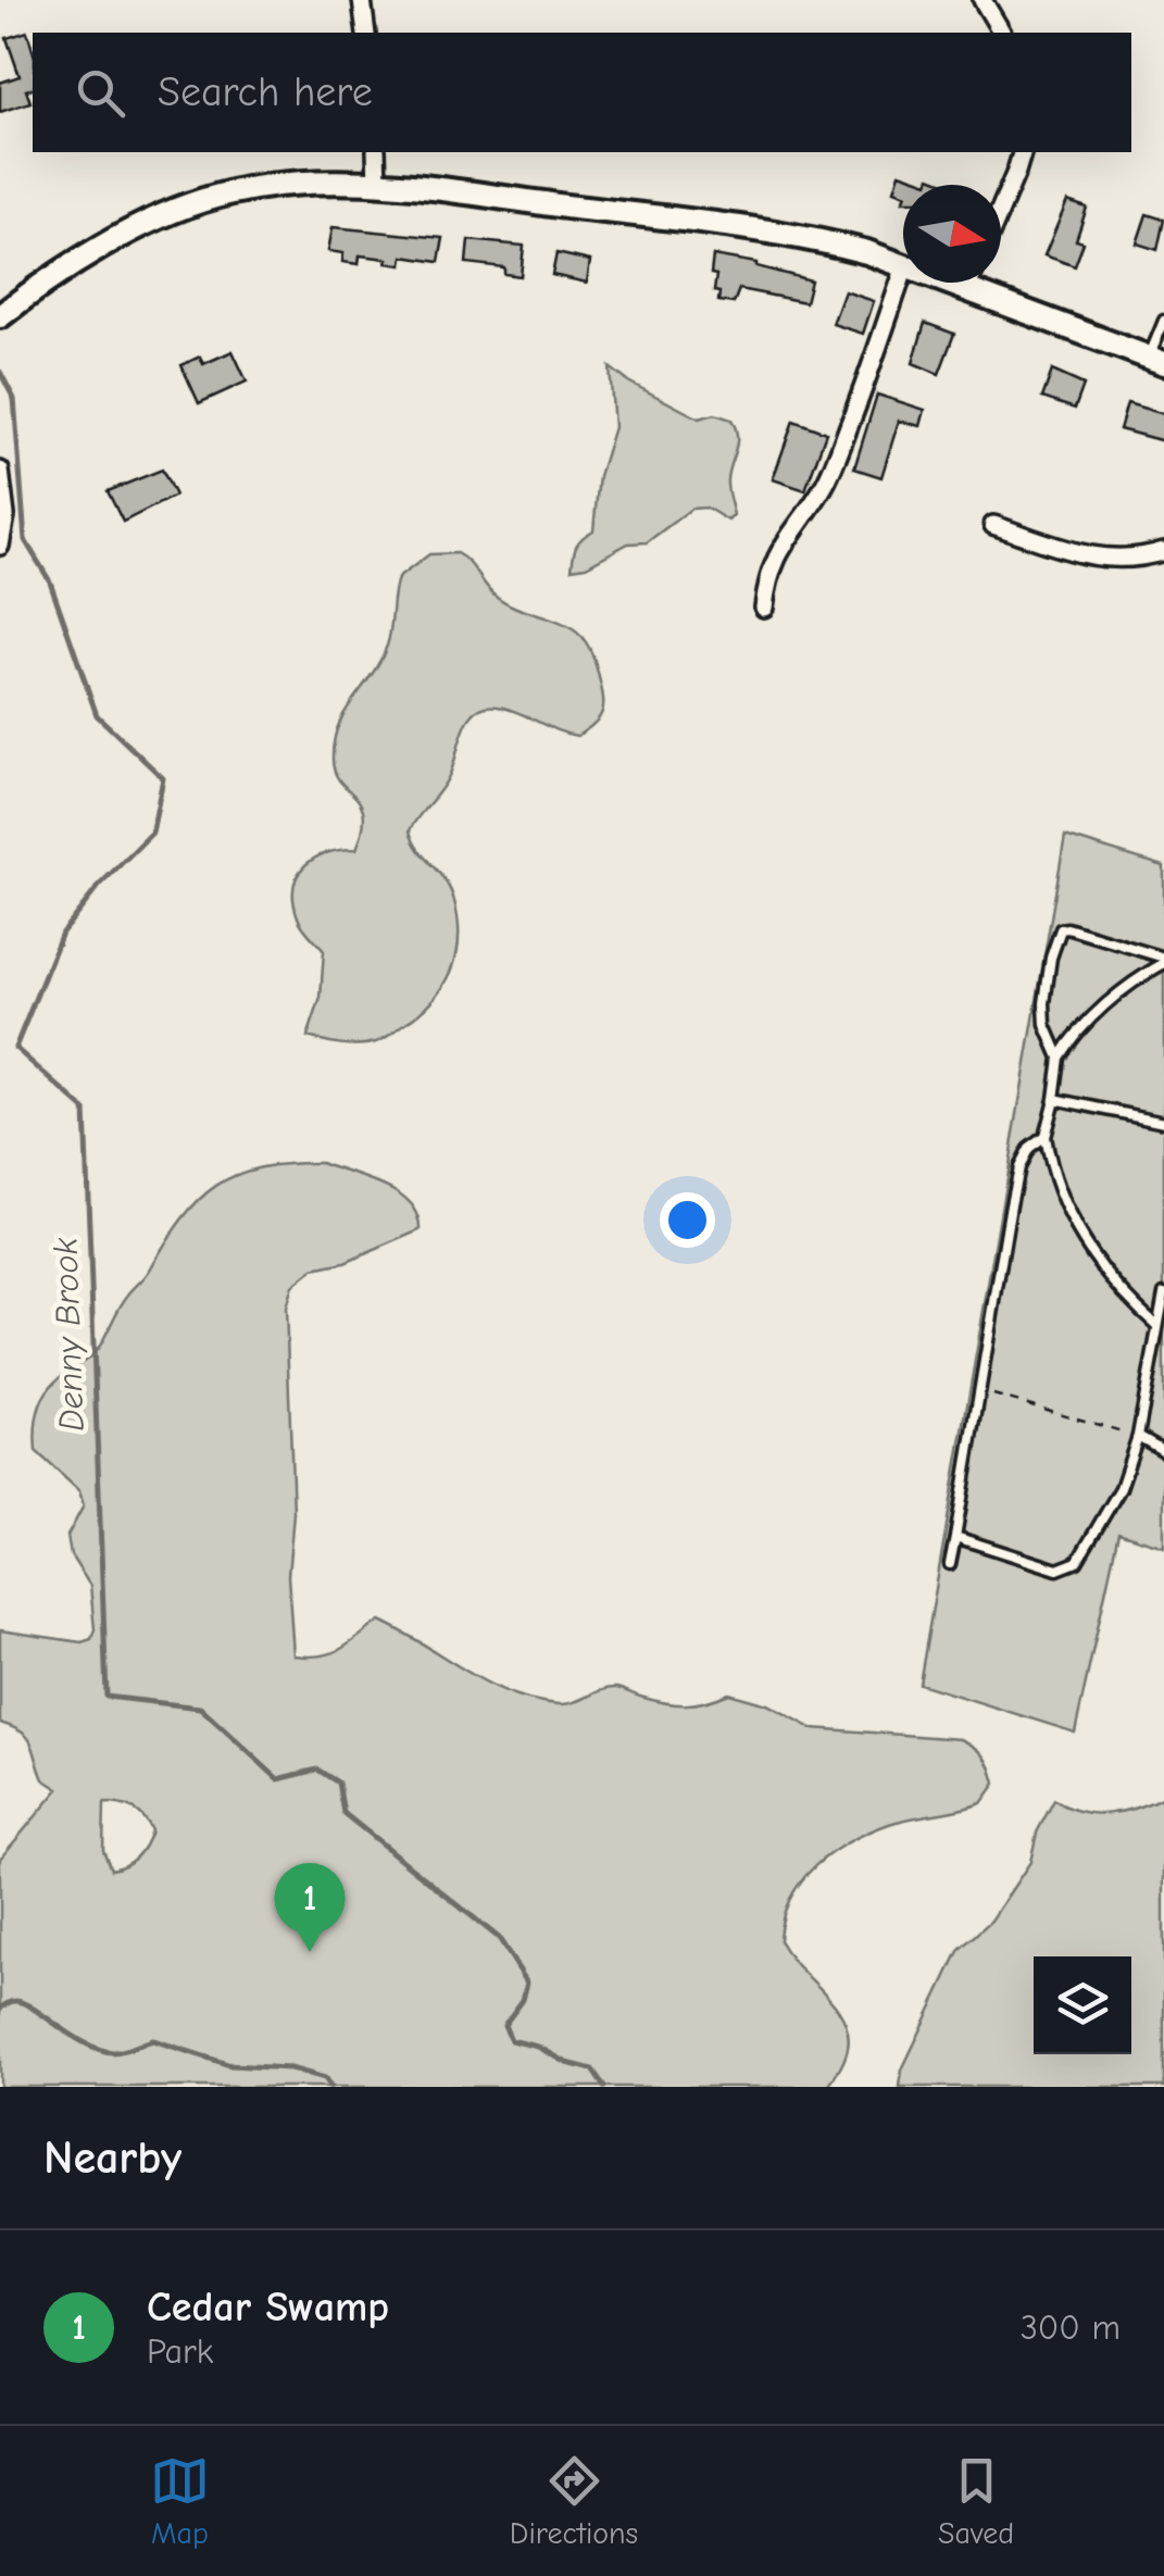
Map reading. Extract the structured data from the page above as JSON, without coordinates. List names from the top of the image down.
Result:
{
  "water": ["Denny Brook"],
  "north": "right",
  "page": {
    "search": "Search here",
    "pins": "1",
    "heading": "Nearby",
    "list": [
      {
        "mark": "1",
        "name": "Cedar Swamp",
        "note": "Park",
        "value": "300 m"
      }
    ],
    "nav": ["Map", "Directions", "Saved"]
  }
}
